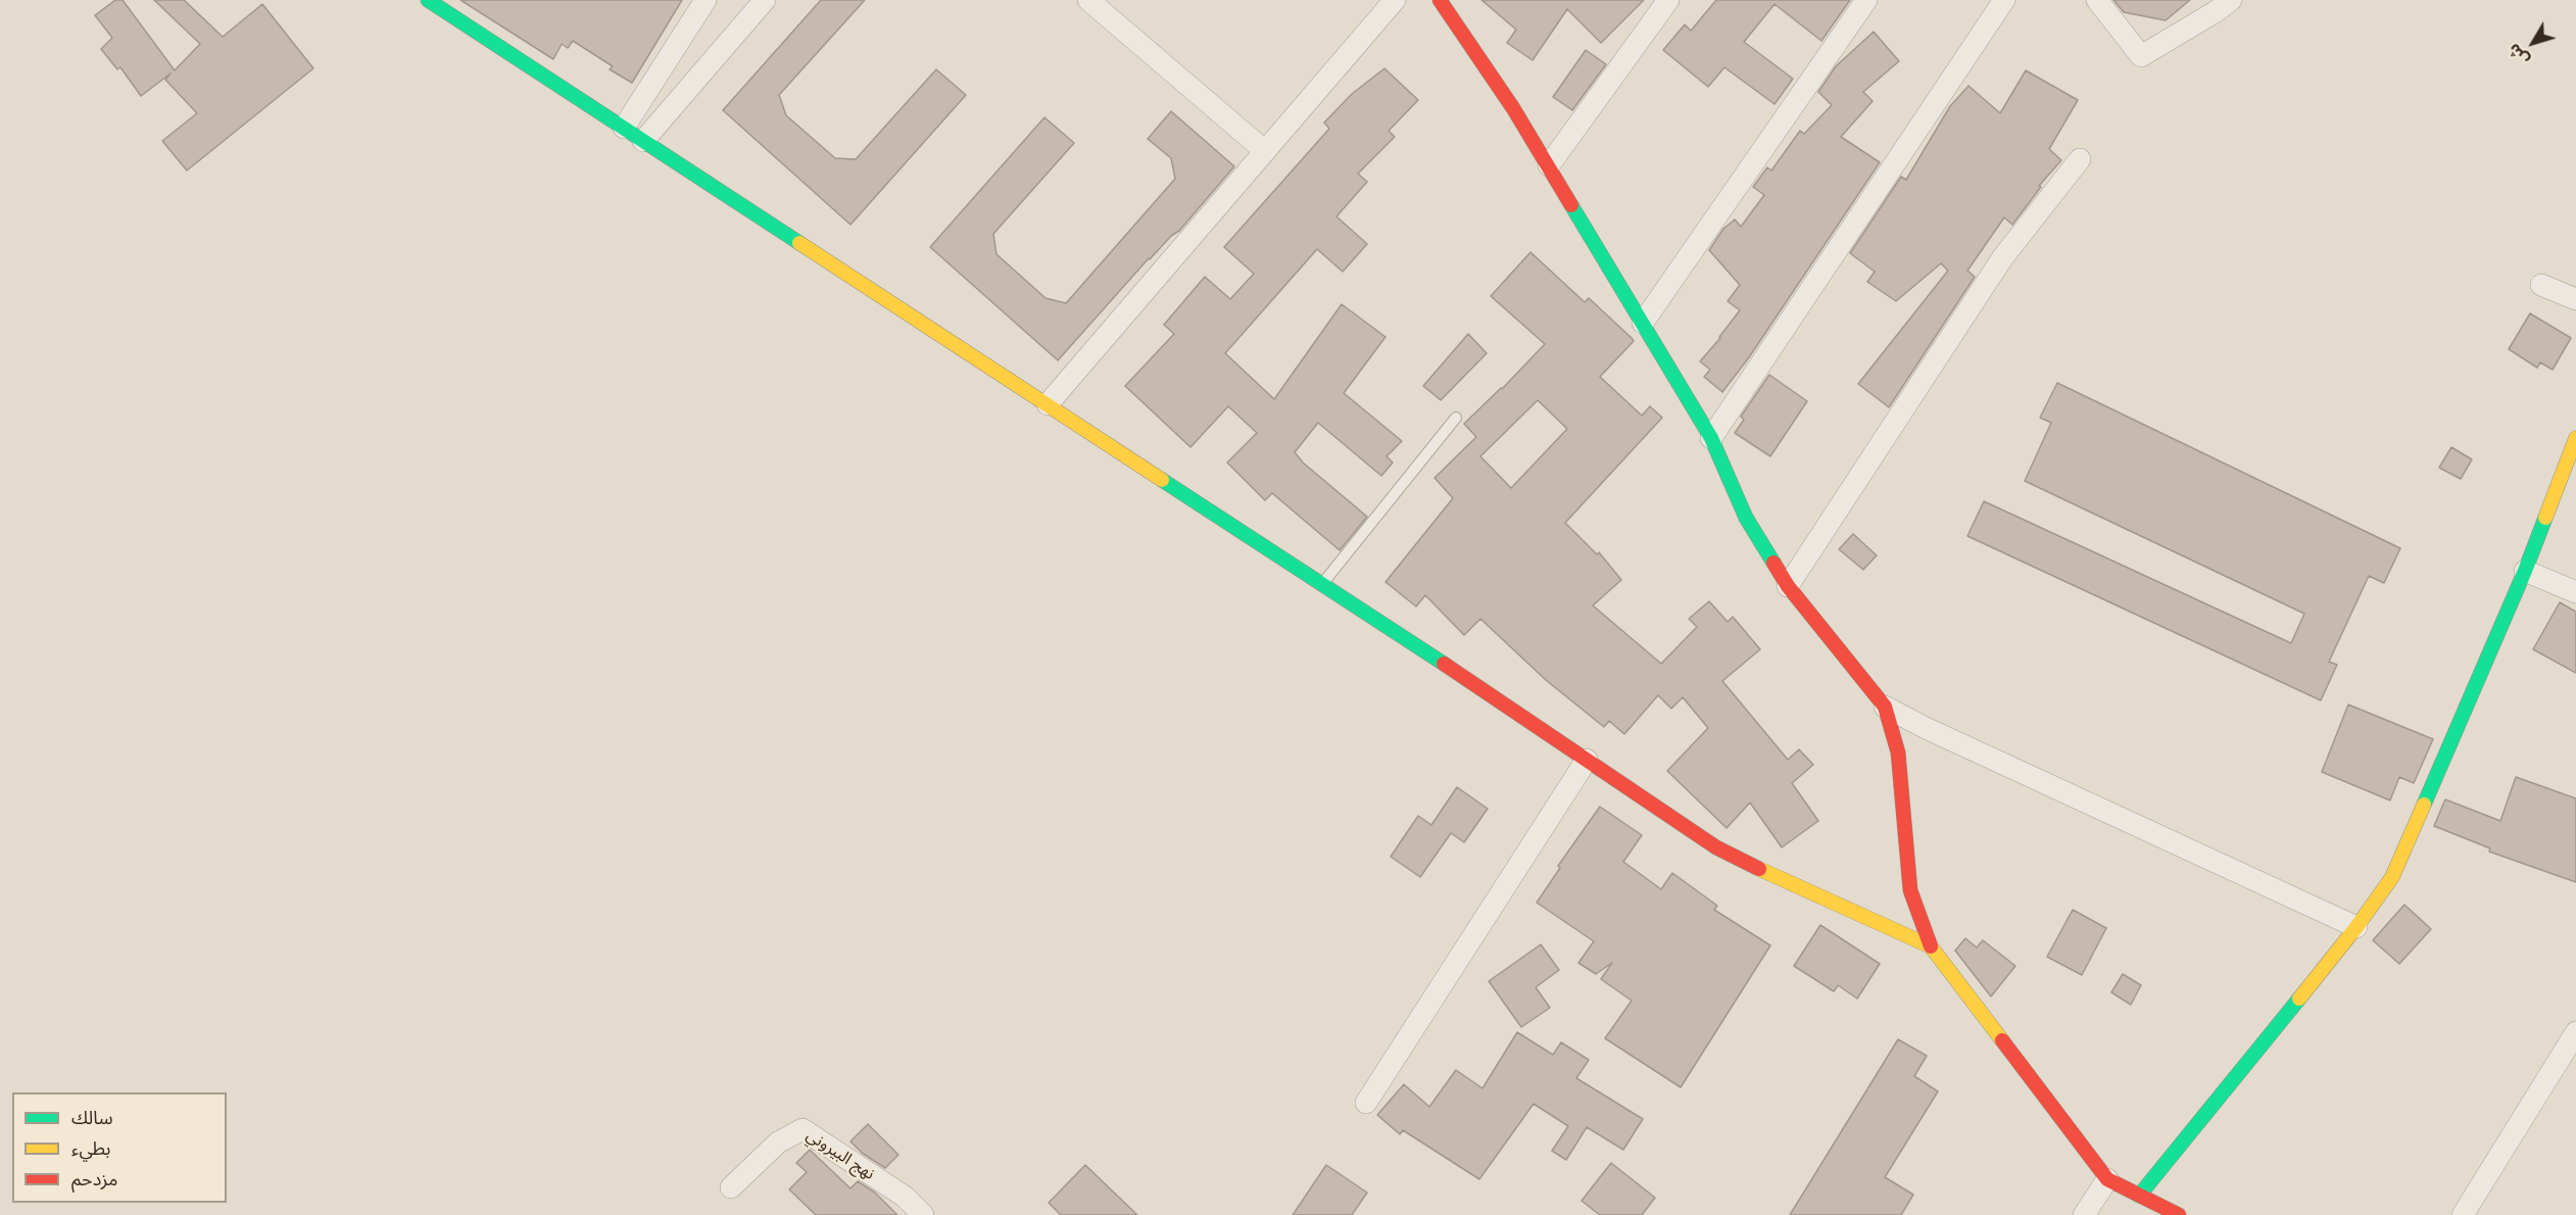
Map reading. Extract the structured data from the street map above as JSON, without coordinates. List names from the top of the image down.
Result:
{
  "streets": {
    "street": ["نهج البيروني"]
  },
  "legend": ["سالك", "بطيء", "مزدحم"],
  "north": "bottom left"
}
